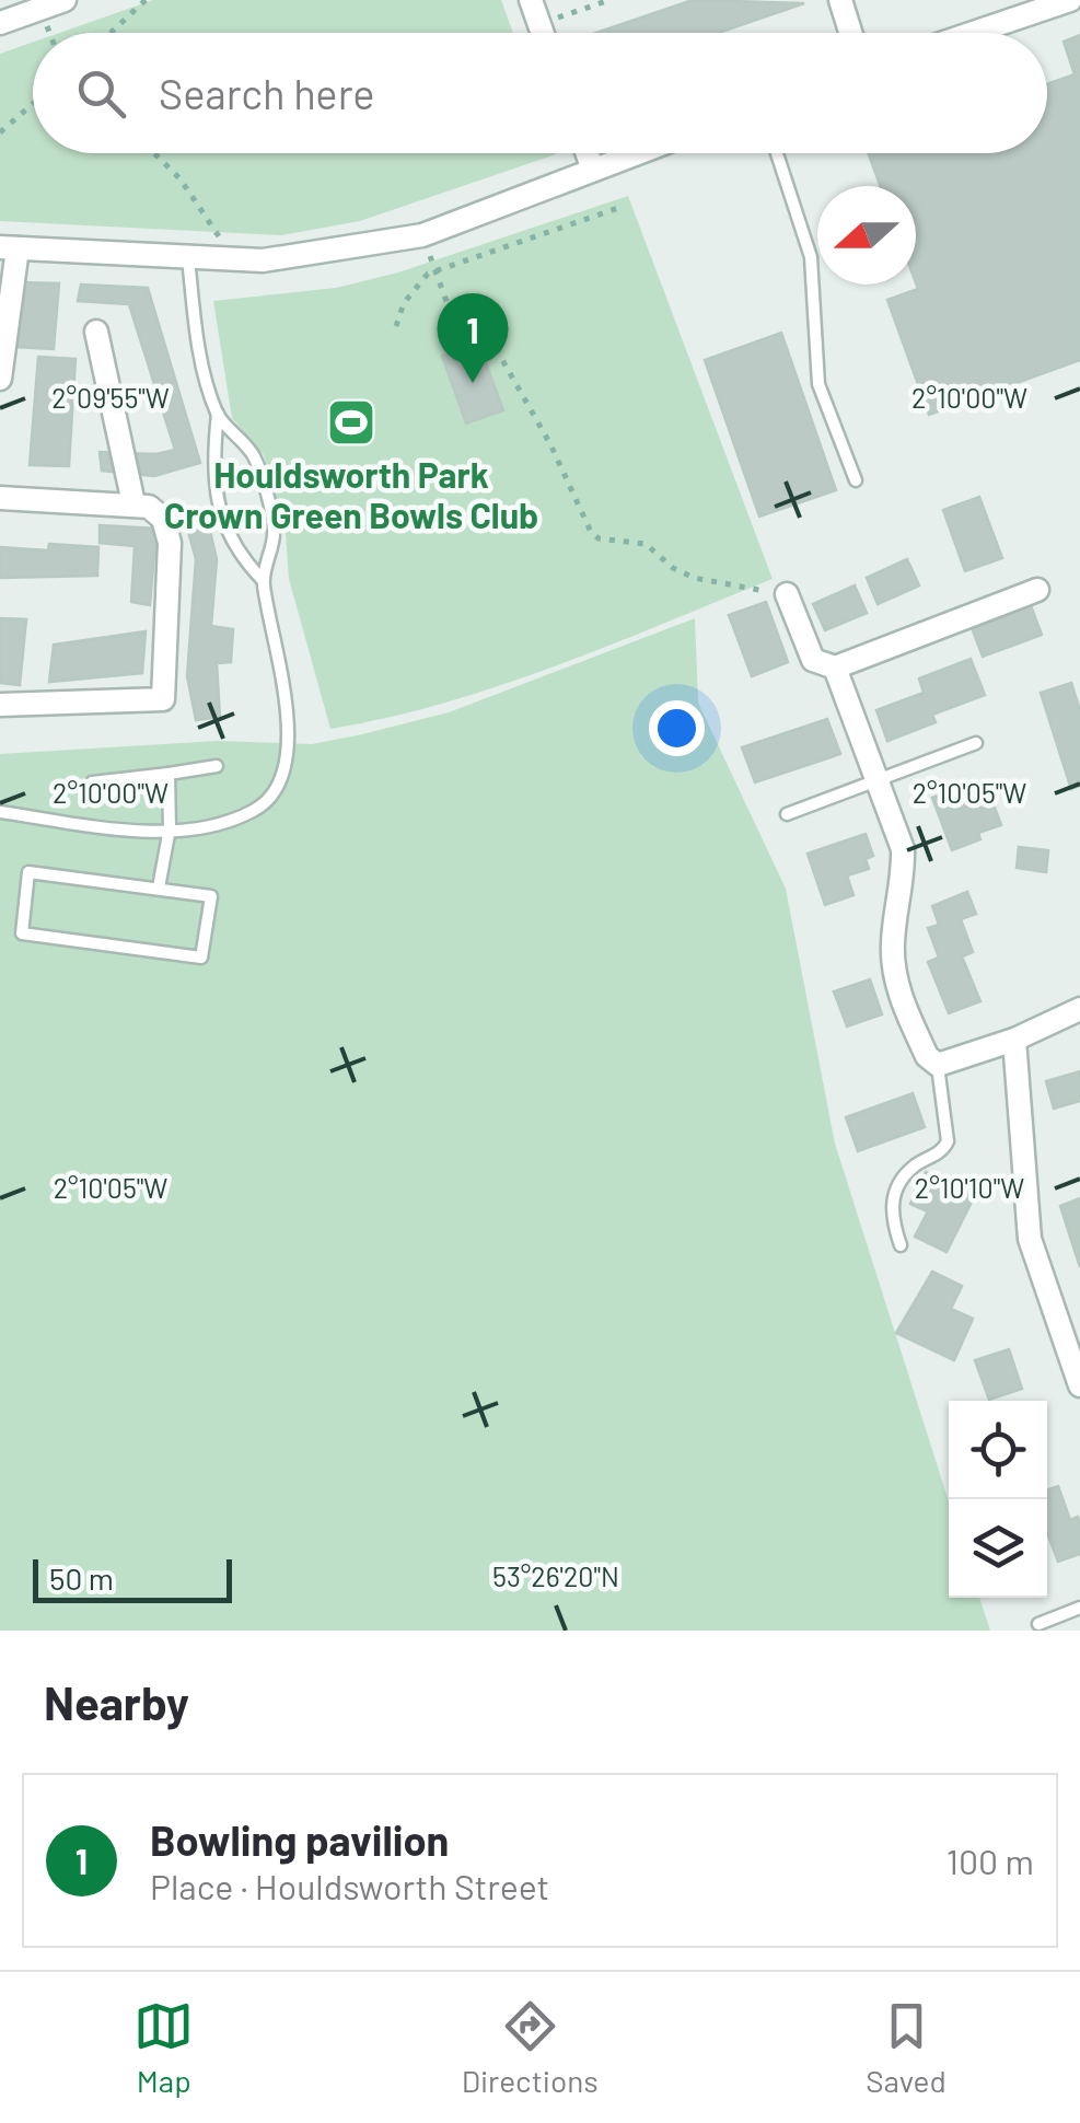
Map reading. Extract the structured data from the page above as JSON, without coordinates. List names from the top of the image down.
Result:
{
  "places": {
    "sports": ["Houldsworth Park Crown Green Bowls Club"]
  },
  "scale_bar": "50 m",
  "north": "left",
  "page": {
    "search": "Search here",
    "pins": "1",
    "scale": "50 m",
    "heading": "Nearby",
    "list": [
      {
        "mark": "1",
        "name": "Bowling pavilion",
        "note": "Place · Houldsworth Street",
        "value": "100 m"
      }
    ],
    "nav": ["Map", "Directions", "Saved"]
  },
  "coordinates": [
    "2°09'55\"W",
    "2°10'00\"W",
    "2°10'05\"W",
    "2°10'10\"W",
    "53°26'20\"N"
  ]
}
